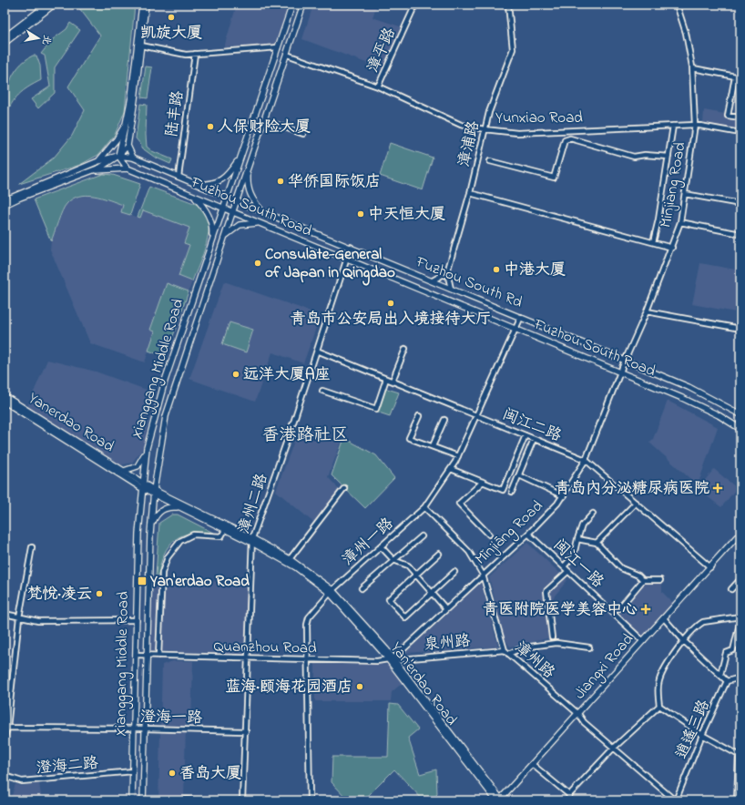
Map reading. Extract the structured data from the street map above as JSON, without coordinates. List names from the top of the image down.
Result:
{
  "streets": {
    "main road": [
      "Fuzhou South Road",
      "Fuzhou South Rd",
      "Xianggang Middle Road",
      "Yanerdao Road",
      "Jiangxi Road",
      "Yan'erdao Road"
    ],
    "street": [
      "漳平路",
      "陆丰路",
      "Yunxiao Road",
      "漳浦路",
      "Minjiang Road",
      "闽江二路",
      "漳州二路",
      "Mǐnjiāng Road",
      "漳州一路",
      "闽江一路",
      "泉州路",
      "Quanzhou Road",
      "漳州路",
      "澄海一路",
      "逍遥三路",
      "澄海二路"
    ]
  },
  "crossings": [
    ["漳平路", "Yunxiao Road"],
    ["陆丰路", "Fuzhou South Road"],
    ["Yunxiao Road", "漳浦路"],
    ["Yunxiao Road", "Minjiang Road"],
    ["Yunxiao Road", "Xianggang Middle Road"],
    ["Minjiang Road", "Fuzhou South Road"],
    ["Minjiang Road", "Fuzhou South Rd"],
    ["Minjiang Road", "Mǐnjiāng Road"],
    ["Fuzhou South Road", "Fuzhou South Rd"],
    ["Fuzhou South Road", "Xianggang Middle Road"],
    ["Fuzhou South Road", "漳州二路"],
    ["Fuzhou South Road", "Mǐnjiāng Road"],
    ["Fuzhou South Road", "漳州一路"],
    ["Fuzhou South Rd", "漳州二路"],
    ["Fuzhou South Rd", "Mǐnjiāng Road"],
    ["Fuzhou South Rd", "漳州一路"],
    ["Xianggang Middle Road", "Quanzhou Road"],
    ["Xianggang Middle Road", "Yan'erdao Road"],
    ["Xianggang Middle Road", "澄海一路"],
    ["Xianggang Middle Road", "澄海二路"],
    ["Yanerdao Road", "Yan'erdao Road"],
    ["闽江二路", "漳州二路"],
    ["闽江二路", "Mǐnjiāng Road"],
    ["闽江二路", "漳州一路"],
    ["闽江二路", "Jiangxi Road"],
    ["漳州二路", "Quanzhou Road"],
    ["漳州二路", "Yan'erdao Road"],
    ["漳州二路", "澄海一路"],
    ["Mǐnjiāng Road", "闽江一路"],
    ["Mǐnjiāng Road", "泉州路"],
    ["Mǐnjiāng Road", "Quanzhou Road"],
    ["Mǐnjiāng Road", "漳州路"],
    ["Mǐnjiāng Road", "Yan'erdao Road"],
    ["漳州一路", "Quanzhou Road"],
    ["漳州一路", "漳州路"],
    ["漳州一路", "Yan'erdao Road"],
    ["闽江一路", "Jiangxi Road"],
    ["泉州路", "Quanzhou Road"],
    ["泉州路", "漳州路"],
    ["泉州路", "Yan'erdao Road"],
    ["Quanzhou Road", "Yan'erdao Road"],
    ["漳州路", "Jiangxi Road"],
    ["漳州路", "逍遥三路"],
    ["Jiangxi Road", "Yan'erdao Road"]
  ],
  "districts": ["香港路社区"],
  "places": {
    "other": [
      "凯旋大厦",
      "人保财险大厦",
      "华侨国际饭店",
      "中天恒大厦",
      "Consulate-General of Japan in Qingdao",
      "中港大厦",
      "青岛市公安局出入境接待大厅",
      "远洋大厦A座",
      "梵悦·凌云",
      "蓝海·颐海花园酒店",
      "香岛大厦"
    ],
    "health": ["青岛内分泌糖尿病医院", "青医附院医学美容中心"],
    "transit": ["Yan'erdao Road"]
  },
  "north": "right"
}
